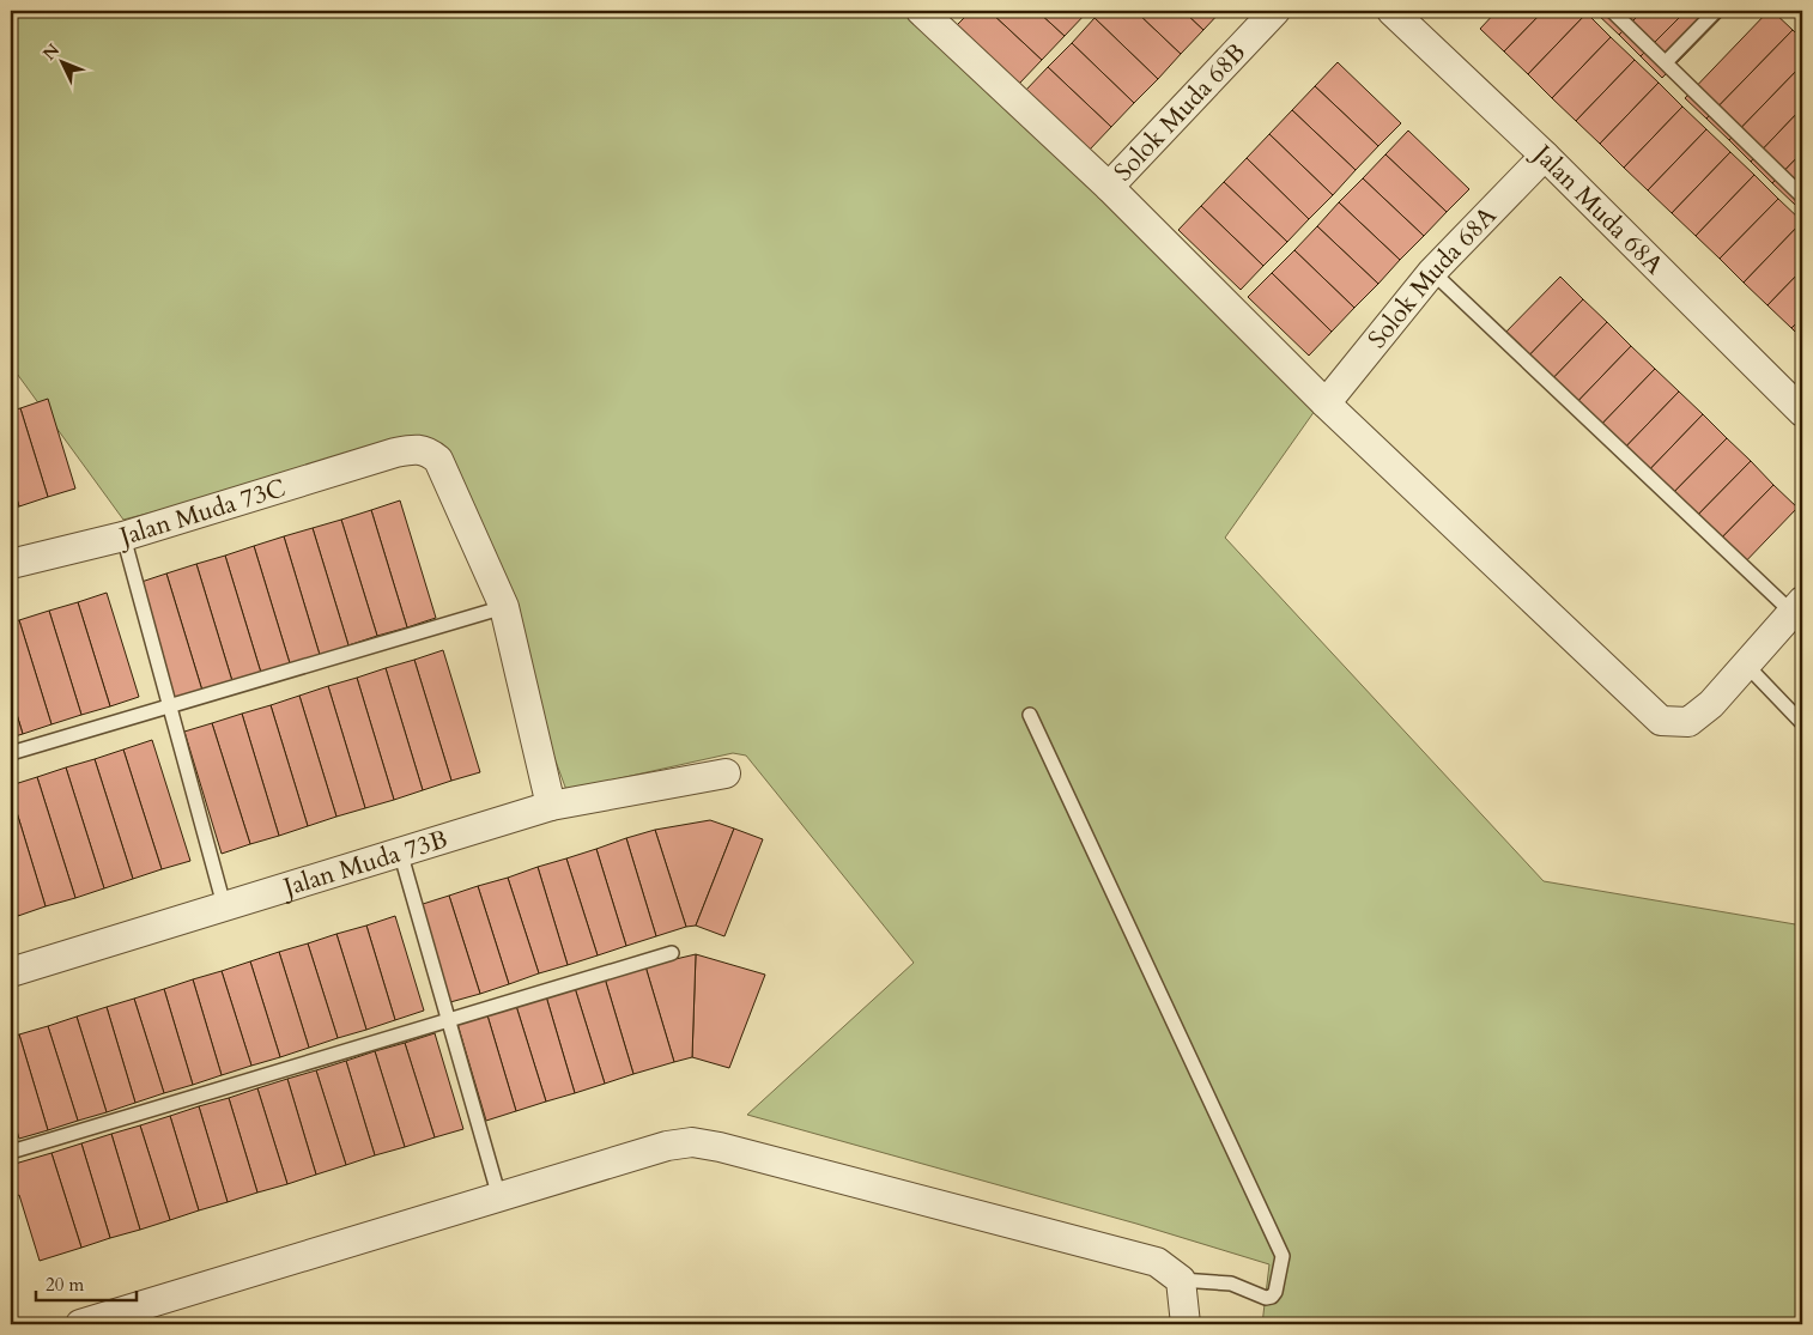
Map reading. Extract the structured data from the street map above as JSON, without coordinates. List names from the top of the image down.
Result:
{
  "streets": {
    "street": [
      "Solok Muda 68B",
      "Jalan Muda 68A",
      "Solok Muda 68A",
      "Jalan Muda 73C",
      "Jalan Muda 73B"
    ]
  },
  "crossings": [
    ["Jalan Muda 68A", "Solok Muda 68A"],
    ["Jalan Muda 73C", "Jalan Muda 73B"]
  ],
  "scale_bar": "20 m",
  "north": "top left"
}
